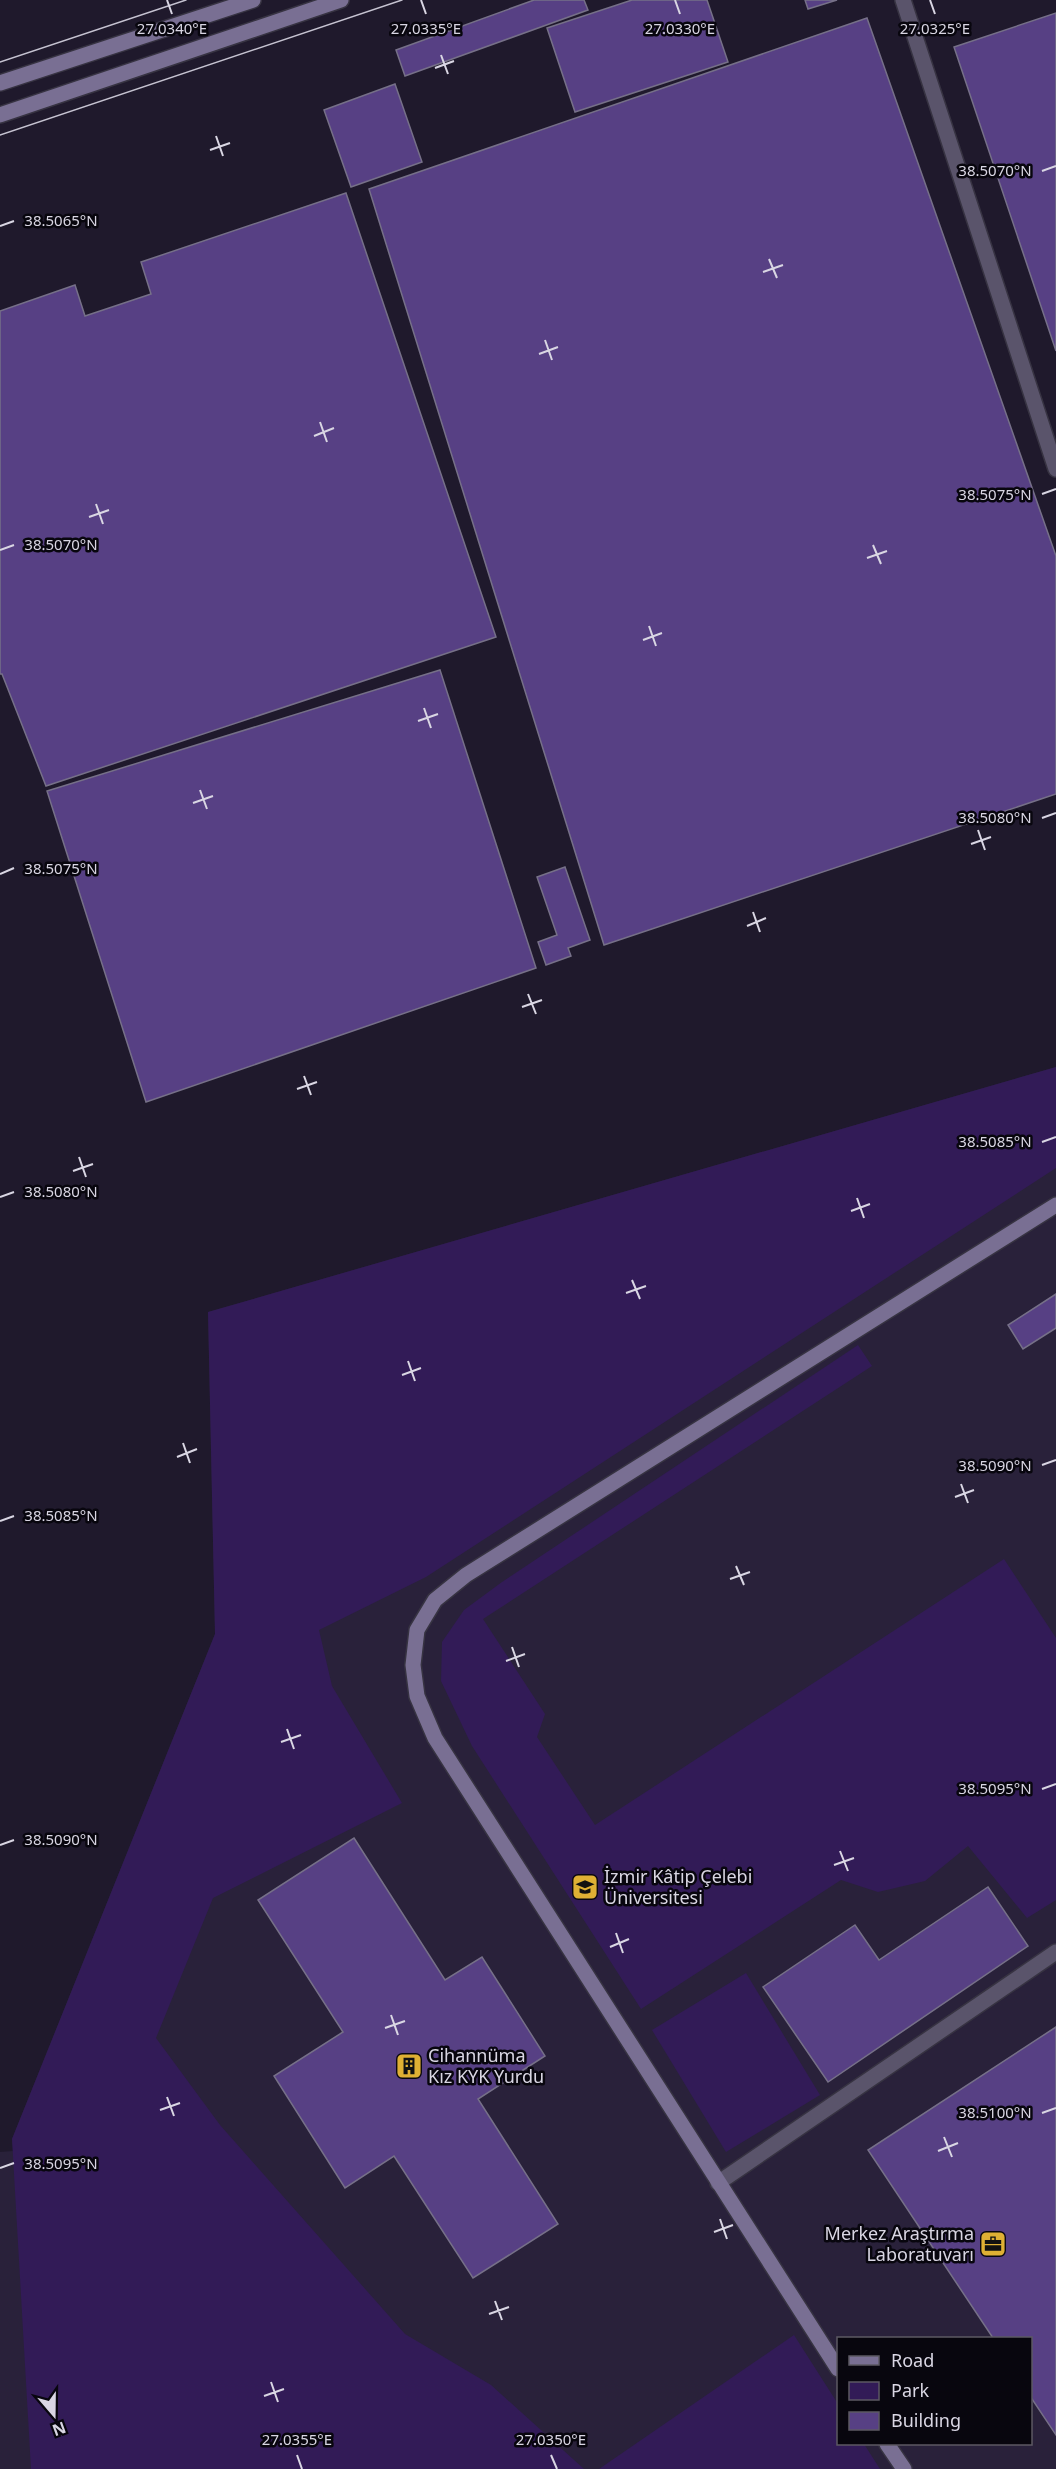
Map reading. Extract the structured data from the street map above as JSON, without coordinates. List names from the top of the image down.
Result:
{
  "places": {
    "school or university": ["İzmir Kâtip Çelebi Üniversitesi"],
    "building": ["Cihannüma Kız KYK Yurdu"],
    "office": ["Merkez Araştırma Laboratuvarı"]
  },
  "legend": ["Road", "Park", "Building"],
  "north": "bottom",
  "coordinates": [
    "27.0340°E",
    "27.0335°E",
    "27.0330°E",
    "27.0325°E",
    "38.5070°N",
    "38.5065°N",
    "38.5075°N",
    "38.5080°N",
    "38.5085°N",
    "38.5090°N",
    "38.5095°N",
    "38.5100°N",
    "27.0355°E",
    "27.0350°E"
  ]
}
